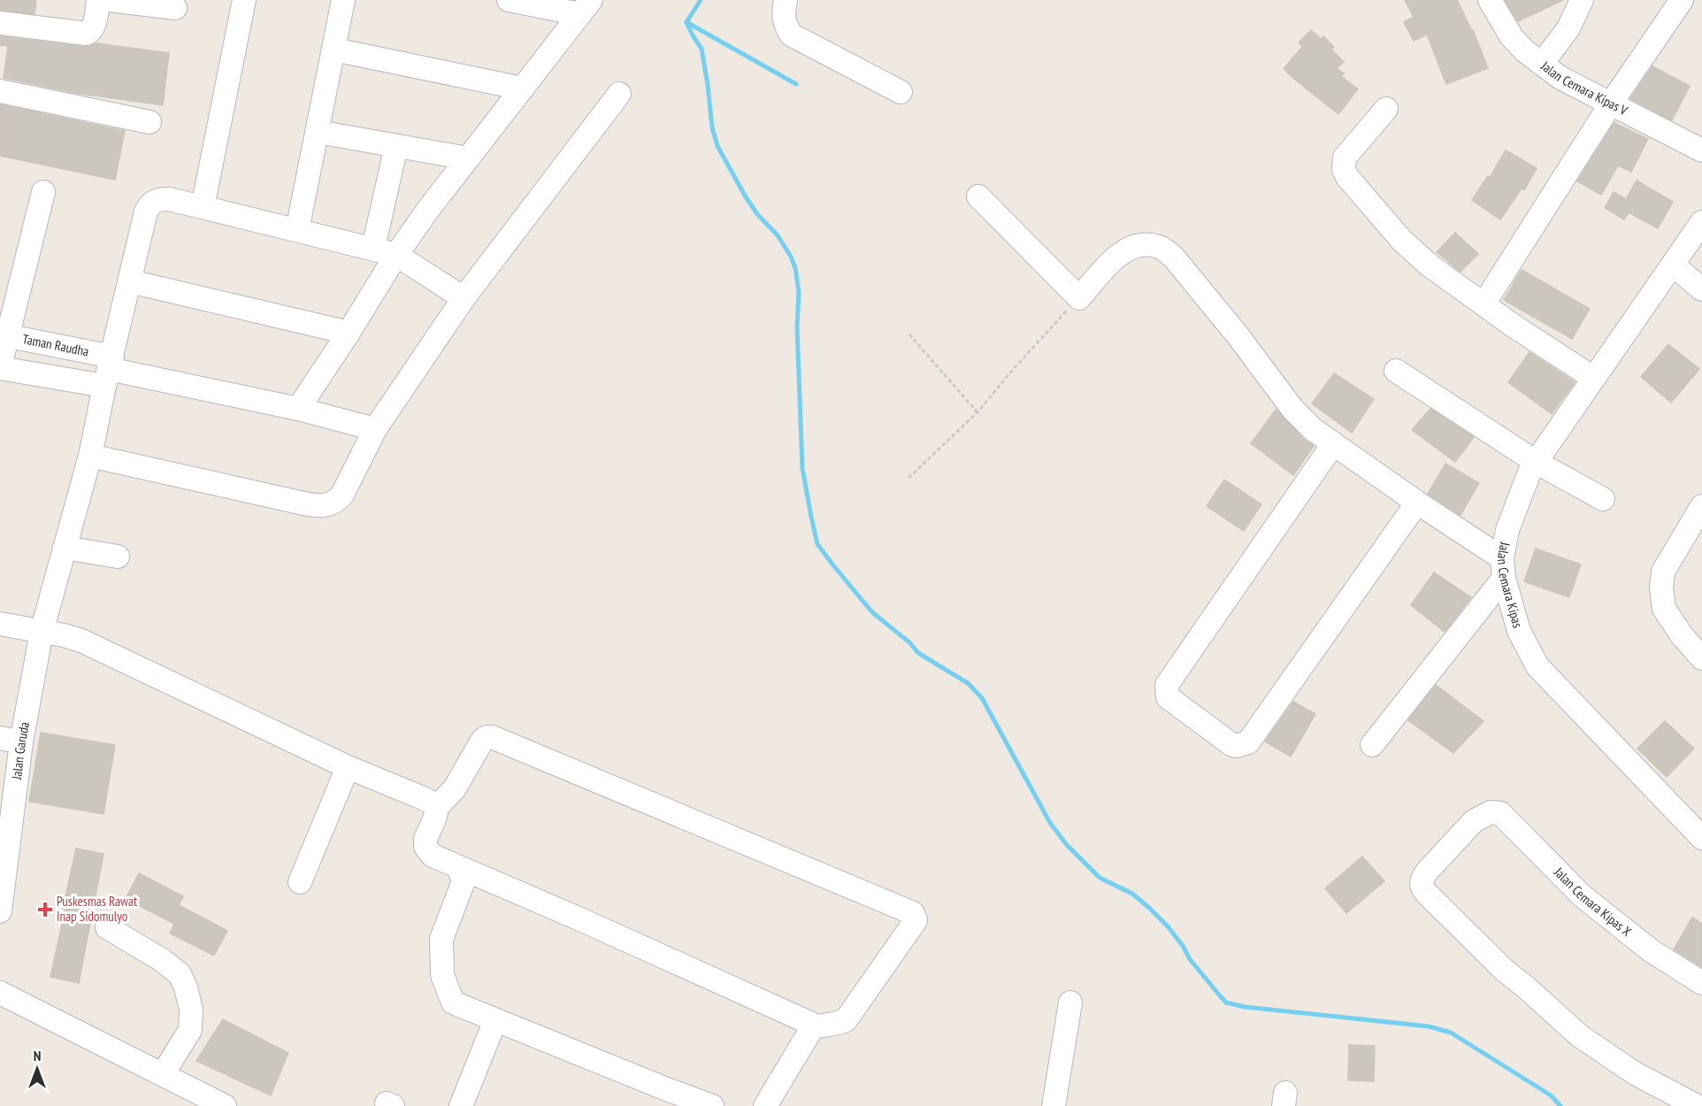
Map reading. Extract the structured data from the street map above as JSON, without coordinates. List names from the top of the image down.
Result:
{
  "streets": {
    "street": [
      "Jalan Cemara Kipas V",
      "Taman Raudha",
      "Jalan Cemara Kipas",
      "Jalan Garuda",
      "Jalan Cemara Kipas X"
    ]
  },
  "crossings": [
    ["Taman Raudha", "Jalan Garuda"]
  ],
  "places": {
    "health": ["Puskesmas Rawat Inap Sidomulyo"]
  },
  "north": "top"
}
